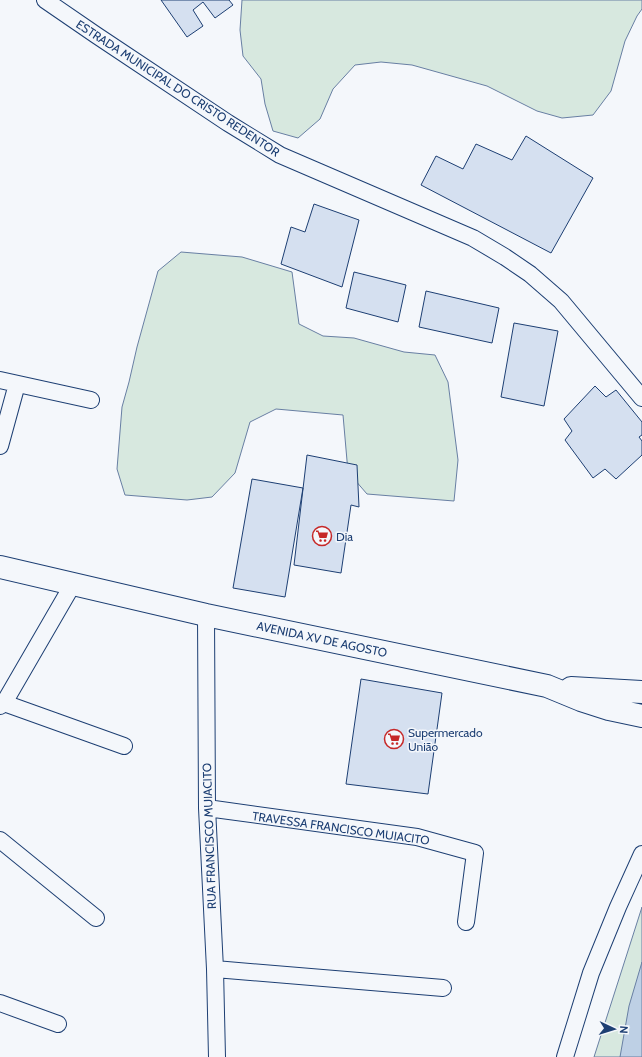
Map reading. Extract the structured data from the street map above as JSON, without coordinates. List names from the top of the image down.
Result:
{
  "streets": {
    "street": [
      "ESTRADA MUNICIPAL DO CRISTO REDENTOR",
      "AVENIDA XV DE AGOSTO",
      "TRAVESSA FRANCISCO MUIACITO",
      "RUA FRANCISCO MUIACITO"
    ]
  },
  "crossings": [
    ["AVENIDA XV DE AGOSTO", "RUA FRANCISCO MUIACITO"],
    ["TRAVESSA FRANCISCO MUIACITO", "RUA FRANCISCO MUIACITO"]
  ],
  "places": {
    "supermarket": ["Dia", "Supermercado União"]
  },
  "north": "right"
}
